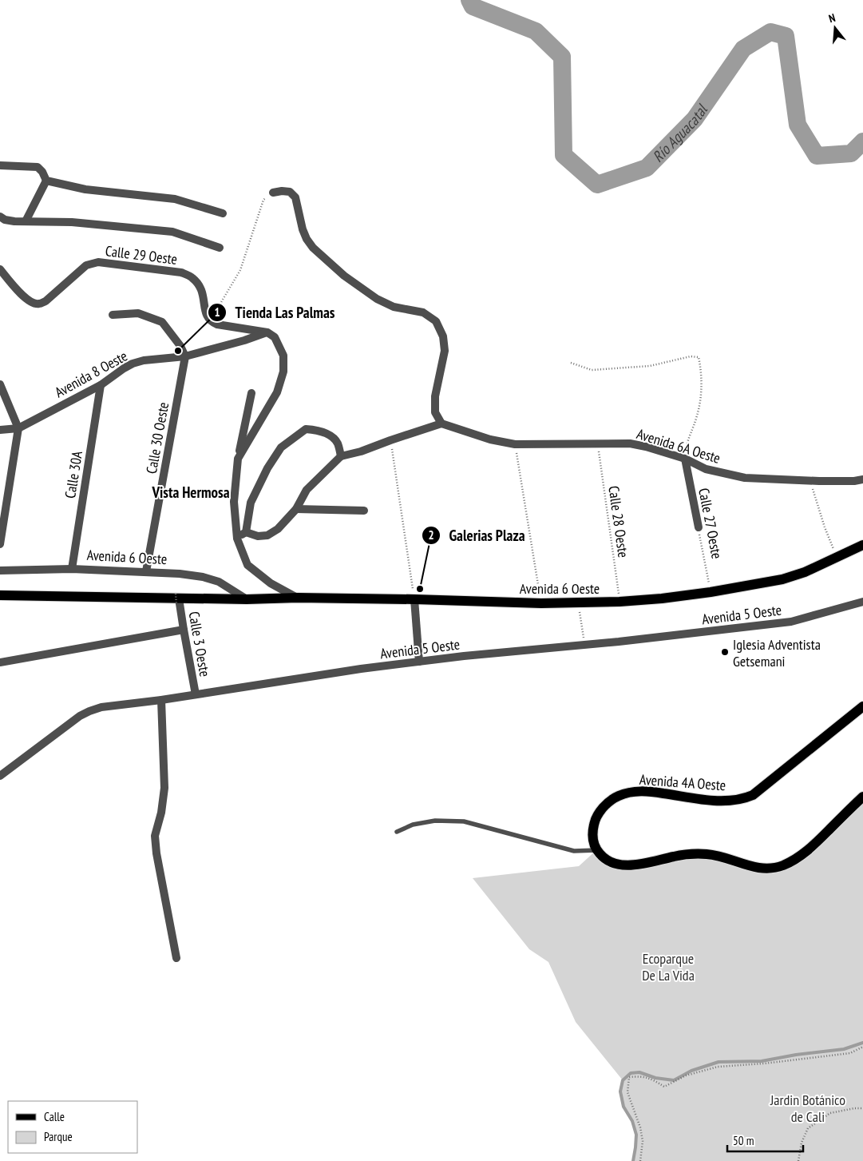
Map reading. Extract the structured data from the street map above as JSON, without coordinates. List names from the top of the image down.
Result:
{
  "streets": {
    "main road": ["Avenida 6 Oeste", "Avenida 4A Oeste"],
    "street": [
      "Calle 29 Oeste",
      "Avenida 8 Oeste",
      "Calle 30 Oeste",
      "Avenida 6A Oeste",
      "Calle 30A",
      "Calle 27 Oeste",
      "Avenida 5 Oeste",
      "Calle 3 Oeste"
    ],
    "path": ["Calle 28 Oeste"]
  },
  "crossings": [
    ["Avenida 8 Oeste", "Calle 30 Oeste"],
    ["Avenida 8 Oeste", "Calle 30A"],
    ["Calle 30 Oeste", "Avenida 6 Oeste"],
    ["Avenida 6A Oeste", "Calle 28 Oeste"],
    ["Avenida 6A Oeste", "Calle 27 Oeste"],
    ["Calle 30A", "Avenida 6 Oeste"],
    ["Calle 28 Oeste", "Avenida 6 Oeste"],
    ["Avenida 6 Oeste", "Calle 3 Oeste"],
    ["Avenida 5 Oeste", "Calle 3 Oeste"]
  ],
  "districts": ["Vista Hermosa"],
  "water": ["Río Aguacatal"],
  "parks": ["Ecoparque De La Vida", "Jardin Botánico de Cali"],
  "places": ["Tienda Las Palmas", "Galerias Plaza", "Iglesia Adventista Getsemani"],
  "legend": ["Calle", "Parque"],
  "scale_bar": "50 m",
  "north": "top"
}
